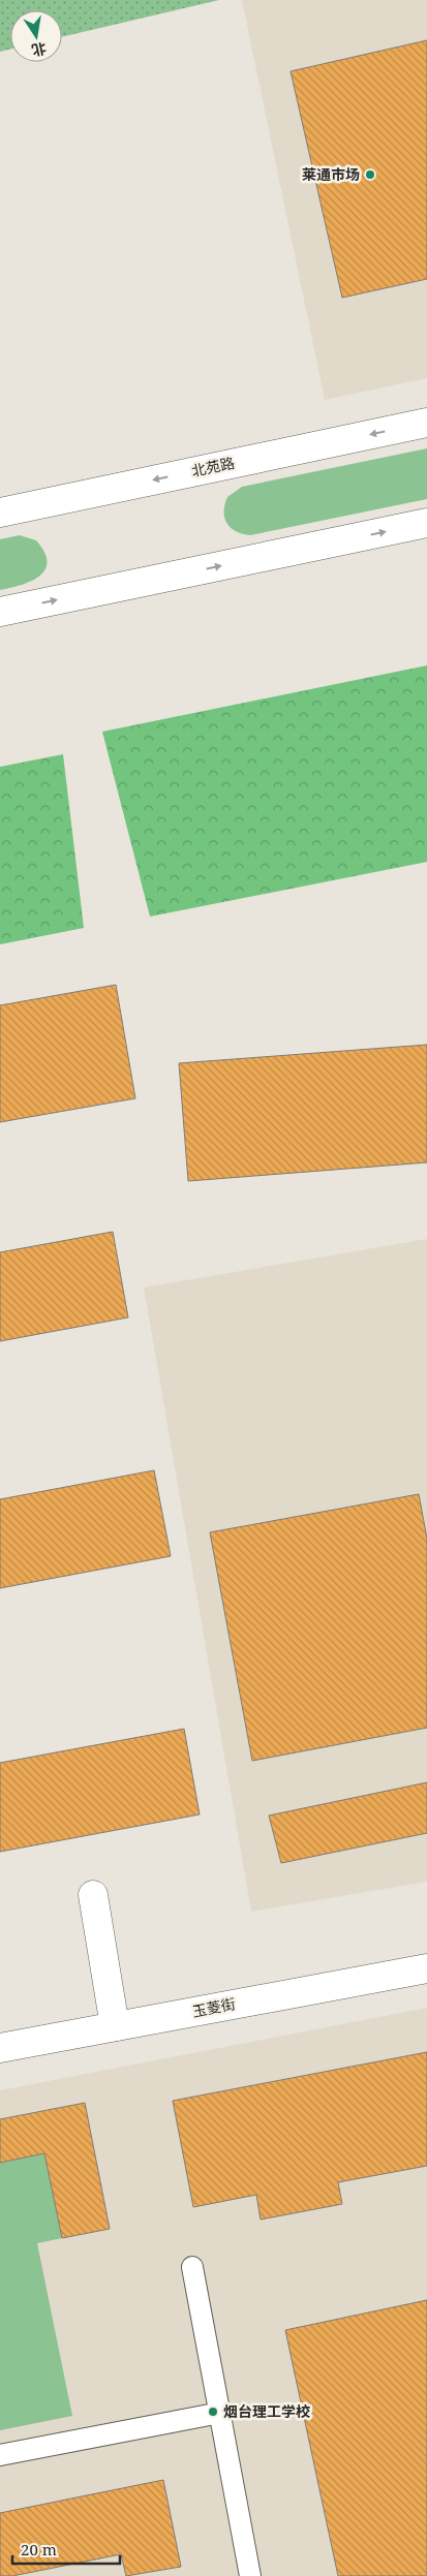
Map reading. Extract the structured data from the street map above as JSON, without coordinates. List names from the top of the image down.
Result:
{
  "streets": {
    "main road": ["北苑路", "玉菱街"]
  },
  "places": ["莱通市场", "烟台理工学校"],
  "scale_bar": "20 m",
  "north": "bottom"
}
